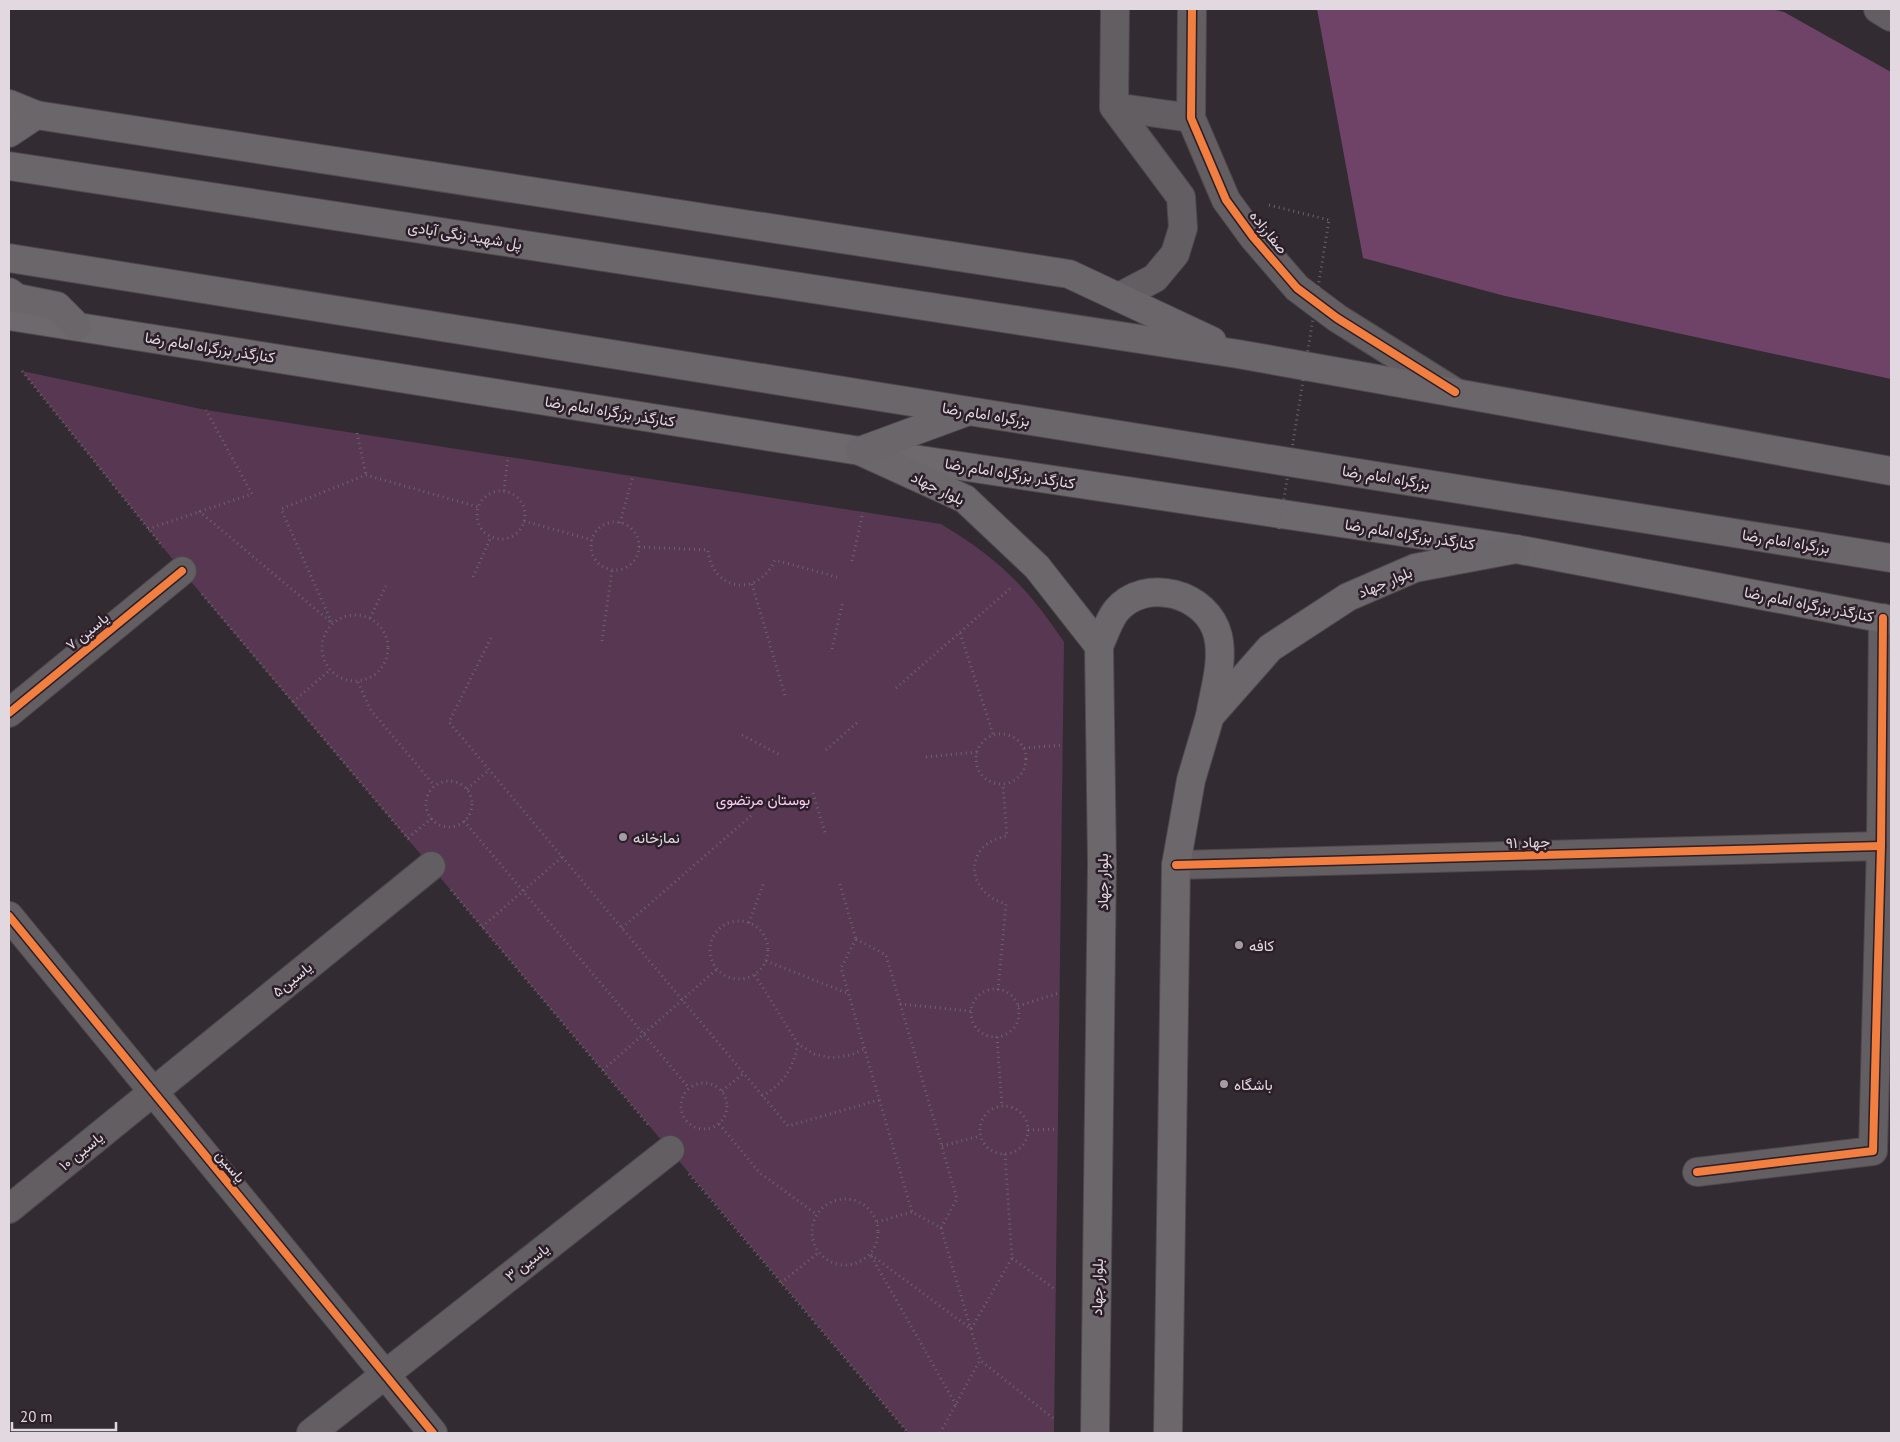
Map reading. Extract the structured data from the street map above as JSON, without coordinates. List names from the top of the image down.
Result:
{
  "streets": {
    "highway": ["پل شهید زنگی آبادی", "بزرگراه امام رضا"],
    "main road": ["کنارگذر بزرگراه امام رضا", "بلوار جهاد"],
    "street": [
      "صفارزاده",
      "یاسین ۷",
      "جهاد ۹۱",
      "یاسین۵",
      "یاسین ۱۰",
      "یاسین",
      "یاسین ۳"
    ]
  },
  "crossings": [
    ["کنارگذر بزرگراه امام رضا", "بلوار جهاد"],
    ["بلوار جهاد", "جهاد ۹۱"],
    ["یاسین۵", "یاسین ۱۰"],
    ["یاسین۵", "یاسین"],
    ["یاسین ۱۰", "یاسین"],
    ["یاسین", "یاسین ۳"]
  ],
  "parks": ["بوستان مرتضوی"],
  "places": ["نمازخانه", "کافه", "باشگاه"],
  "scale_bar": "20 m"
}
